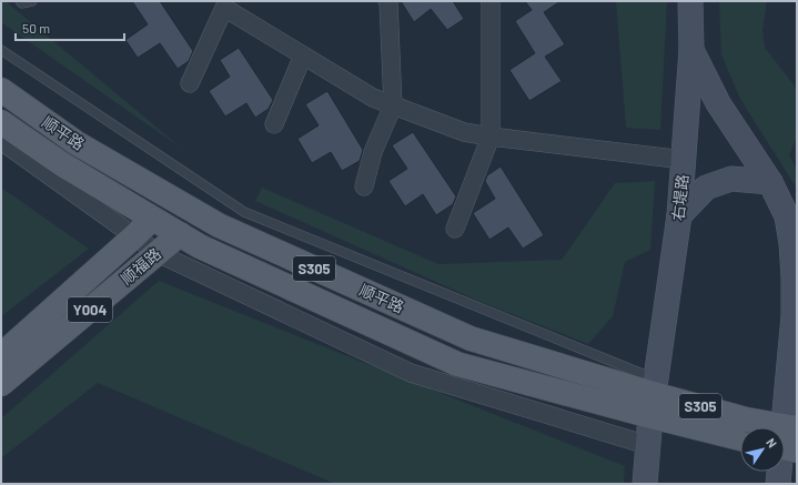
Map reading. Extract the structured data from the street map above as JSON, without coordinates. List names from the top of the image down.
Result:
{
  "streets": {
    "main road": [
      "顺平路",
      "右堤路",
      "顺福路",
      "S305",
      "Y004"
    ]
  },
  "crossings": [
    ["顺平路", "右堤路"],
    ["顺平路", "顺福路"]
  ],
  "scale_bar": "50 m",
  "north": "top right"
}
